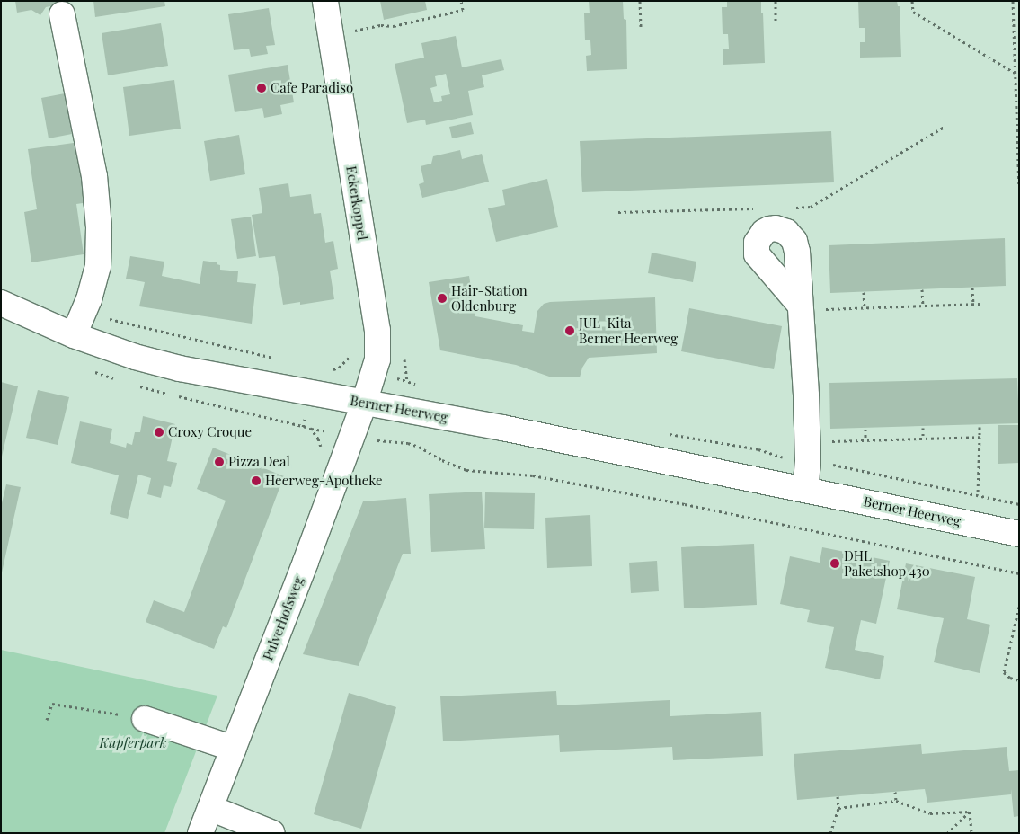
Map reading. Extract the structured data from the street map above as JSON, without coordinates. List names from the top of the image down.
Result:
{
  "streets": {
    "street": ["Eckerkoppel", "Berner Heerweg", "Pulverhofsweg"]
  },
  "crossings": [
    ["Eckerkoppel", "Berner Heerweg"],
    ["Eckerkoppel", "Pulverhofsweg"],
    ["Berner Heerweg", "Pulverhofsweg"]
  ],
  "parks": ["Kupferpark"],
  "places": [
    "Cafe Paradiso",
    "Hair-Station Oldenburg",
    "JUL-Kita Berner Heerweg",
    "Croxy Croque",
    "Pizza Deal",
    "Heerweg-Apotheke",
    "DHL Paketshop 430"
  ]
}
